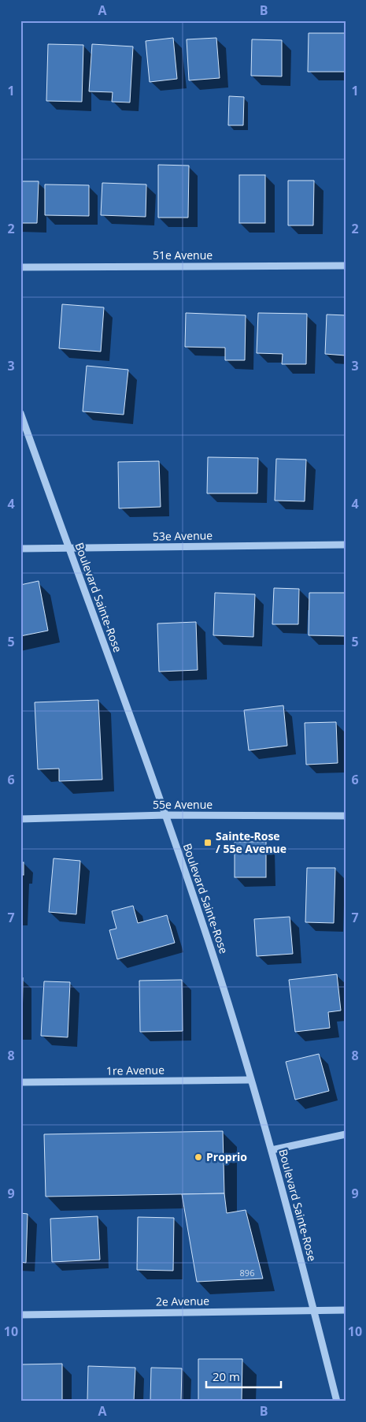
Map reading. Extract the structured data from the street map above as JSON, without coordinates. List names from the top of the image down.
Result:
{
  "streets": {
    "street": [
      "51e Avenue",
      "53e Avenue",
      "Boulevard Sainte-Rose",
      "55e Avenue",
      "1re Avenue",
      "2e Avenue"
    ]
  },
  "crossings": [
    ["53e Avenue", "Boulevard Sainte-Rose"],
    ["Boulevard Sainte-Rose", "55e Avenue"],
    ["Boulevard Sainte-Rose", "1re Avenue"],
    ["Boulevard Sainte-Rose", "2e Avenue"]
  ],
  "places": {
    "transit": ["Sainte-Rose / 55e Avenue"],
    "other": ["Proprio"]
  },
  "house_numbers": ["896"],
  "scale_bar": "20 m",
  "grid": {
    "columns": ["A", "B"],
    "rows": [
      "1",
      "2",
      "3",
      "4",
      "5",
      "6",
      "7",
      "8",
      "9",
      "10"
    ]
  }
}
